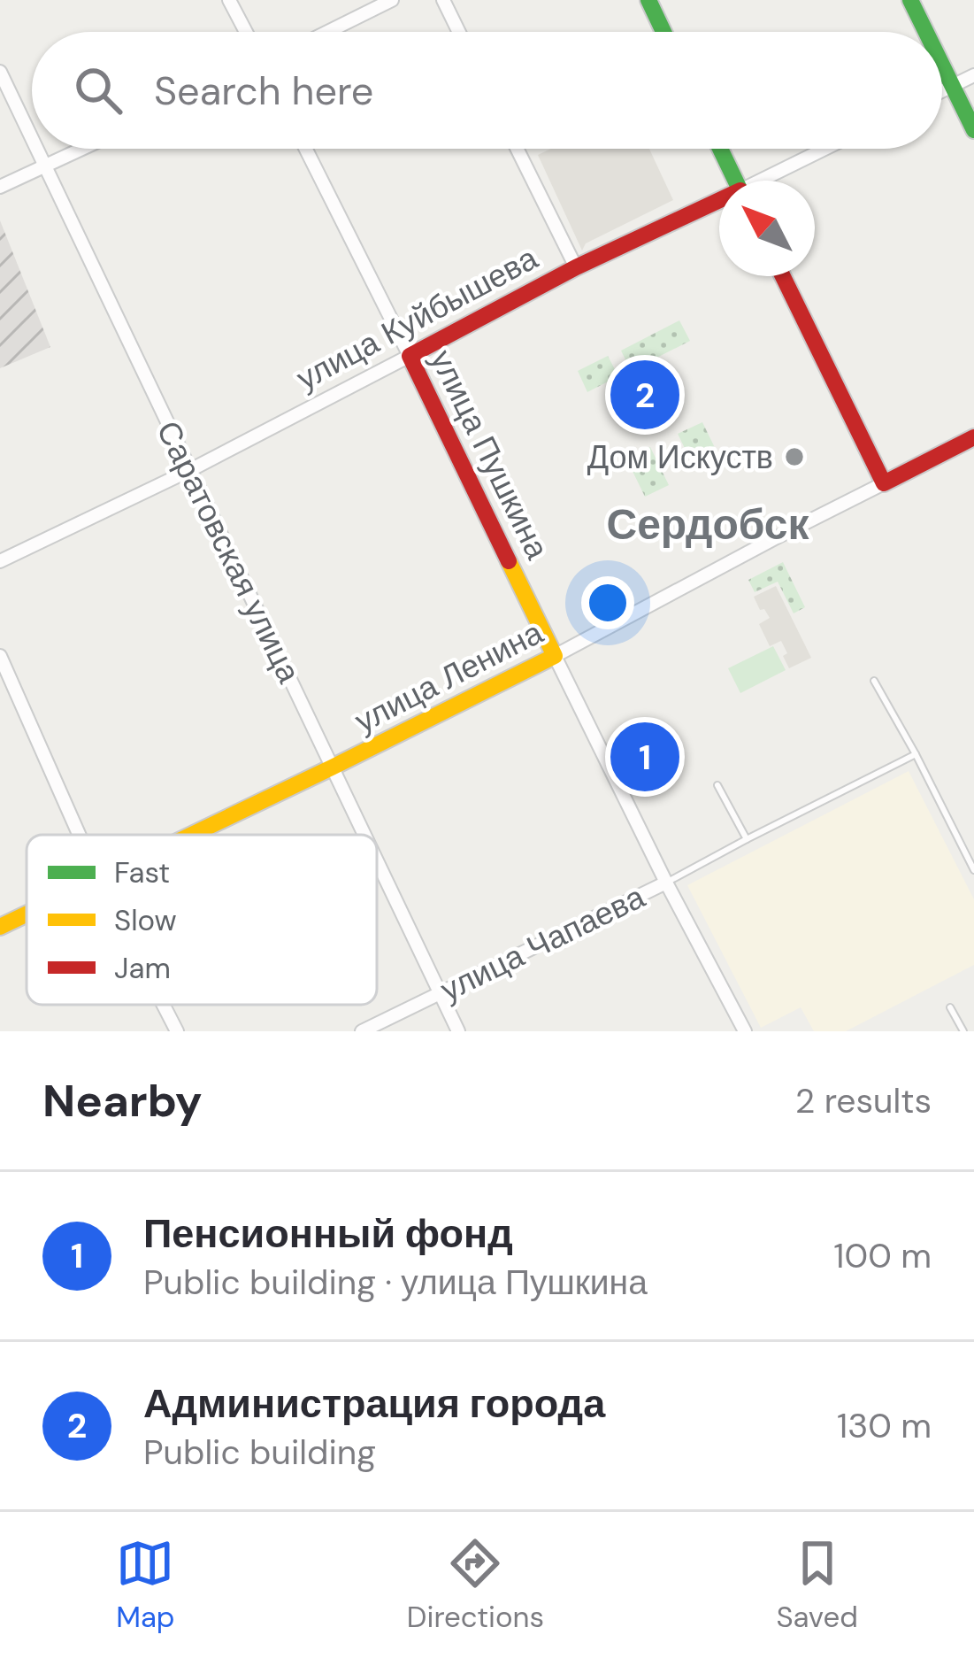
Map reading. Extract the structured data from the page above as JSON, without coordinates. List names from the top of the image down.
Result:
{
  "streets": {
    "street": [
      "улица Куйбышева",
      "улица Пушкина",
      "Саратовская улица",
      "улица Ленина",
      "улица Чапаева"
    ]
  },
  "crossings": [
    ["улица Куйбышева", "улица Пушкина"],
    ["улица Куйбышева", "Саратовская улица"],
    ["улица Пушкина", "улица Ленина"],
    ["улица Пушкина", "улица Чапаева"],
    ["Саратовская улица", "улица Ленина"],
    ["Саратовская улица", "улица Чапаева"]
  ],
  "districts": ["Сердобск"],
  "places": ["Дом Искуств"],
  "legend": ["Fast", "Slow", "Jam"],
  "north": "top left",
  "page": {
    "search": "Search here",
    "pins": ["2", "1"],
    "heading": ["Nearby", "2 results"],
    "list": [
      {
        "mark": "1",
        "name": "Пенсионный фонд",
        "note": "Public building · улица Пушкина",
        "value": "100 m"
      },
      {
        "mark": "2",
        "name": "Администрация города",
        "note": "Public building",
        "value": "130 m"
      }
    ],
    "nav": ["Map", "Directions", "Saved"]
  }
}
